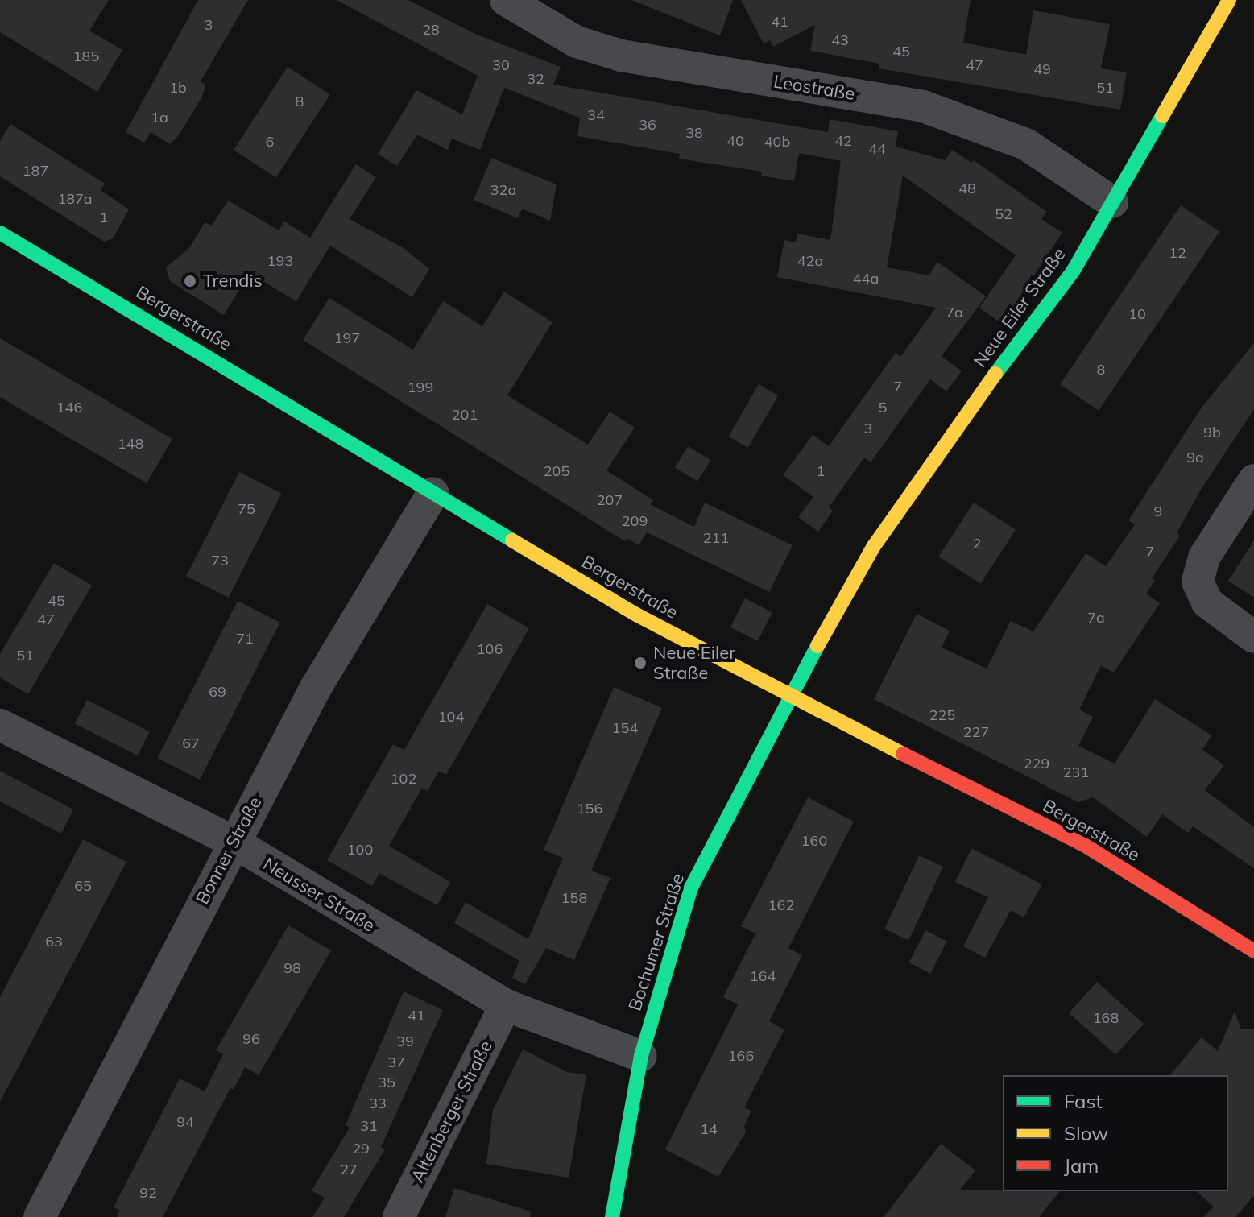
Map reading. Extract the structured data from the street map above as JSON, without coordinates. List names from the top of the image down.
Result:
{
  "streets": {
    "street": [
      "Leostraße",
      "Neue Eiler Straße",
      "Bergerstraße",
      "Bonner Straße",
      "Neusser Straße",
      "Bochumer Straße",
      "Altenberger Straße"
    ]
  },
  "crossings": [
    ["Leostraße", "Neue Eiler Straße"],
    ["Neue Eiler Straße", "Bergerstraße"],
    ["Neue Eiler Straße", "Bochumer Straße"],
    ["Bergerstraße", "Bonner Straße"],
    ["Bergerstraße", "Bochumer Straße"],
    ["Bonner Straße", "Neusser Straße"],
    ["Neusser Straße", "Bochumer Straße"],
    ["Neusser Straße", "Altenberger Straße"]
  ],
  "places": ["Trendis", "Neue Eiler Straße"],
  "house_numbers": [
    "41",
    "3",
    "28",
    "43",
    "45",
    "185",
    "30",
    "47",
    "49",
    "32",
    "1b",
    "51",
    "8",
    "34",
    "1a",
    "36",
    "38",
    "40",
    "42",
    "6",
    "40b",
    "44",
    "187",
    "48",
    "32a",
    "187a",
    "52",
    "1",
    "12",
    "193",
    "42a",
    "44a",
    "7a",
    "10",
    "197",
    "8",
    "7",
    "199",
    "146",
    "5",
    "201",
    "3",
    "9b",
    "148",
    "9a",
    "205",
    "1",
    "207",
    "75",
    "9",
    "209",
    "211",
    "2",
    "7",
    "73",
    "45",
    "7a",
    "47",
    "71",
    "106",
    "51",
    "69",
    "225",
    "104",
    "154",
    "227",
    "67",
    "229",
    "231",
    "102",
    "156",
    "160",
    "100",
    "65",
    "158",
    "162",
    "63",
    "98",
    "164",
    "41",
    "168",
    "96",
    "39",
    "166",
    "37",
    "35",
    "33",
    "94",
    "31",
    "14",
    "29",
    "27",
    "92"
  ],
  "legend": ["Fast", "Slow", "Jam"]
}
